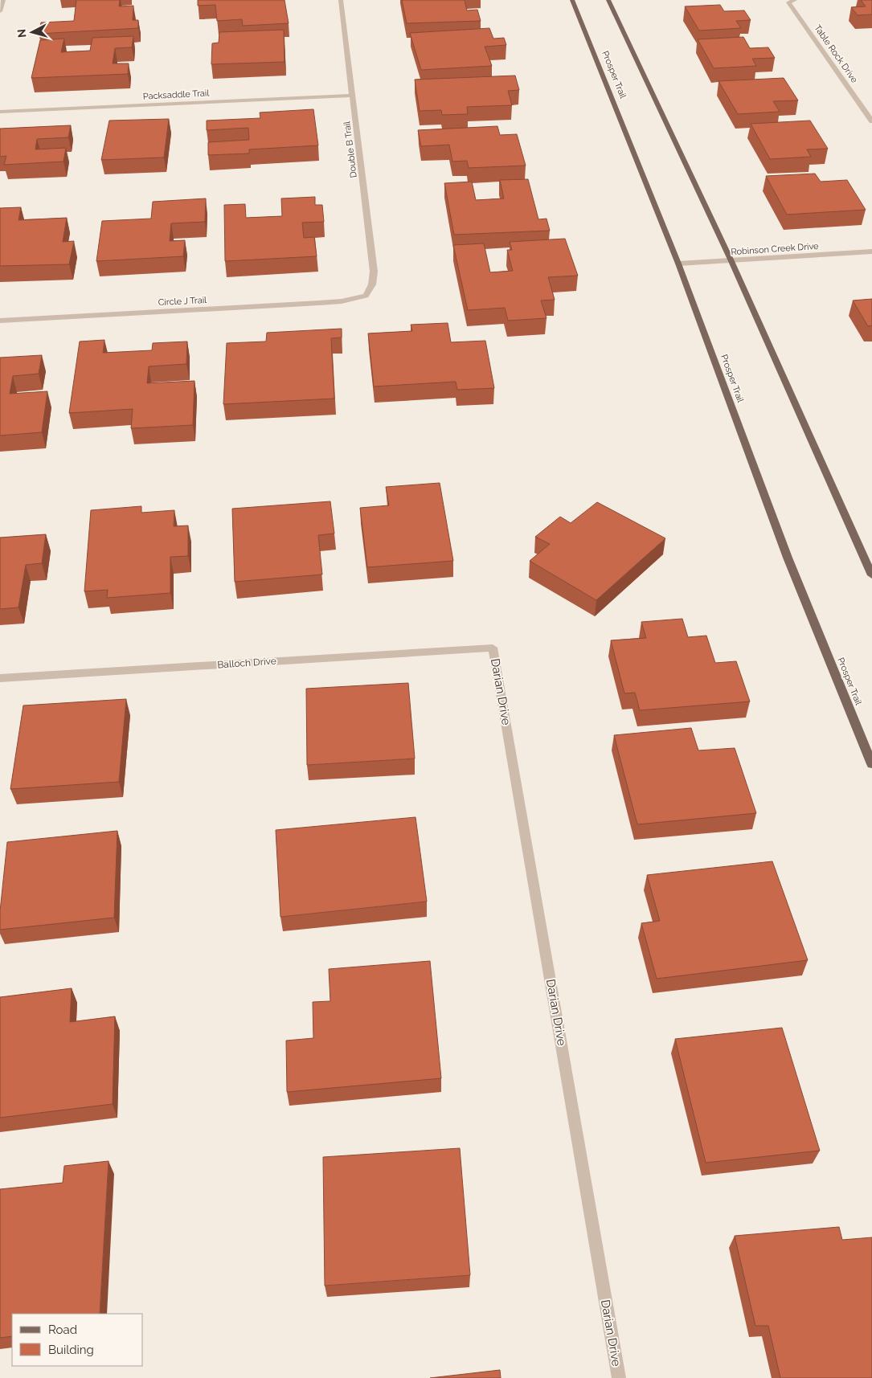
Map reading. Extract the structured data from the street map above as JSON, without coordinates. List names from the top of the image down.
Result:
{
  "streets": {
    "main road": ["Prosper Trail"],
    "street": [
      "Table Rock Drive",
      "Packsaddle Trail",
      "Double B Trail",
      "Robinson Creek Drive",
      "Circle J Trail",
      "Balloch Drive",
      "Darian Drive"
    ]
  },
  "crossings": [
    ["Prosper Trail", "Robinson Creek Drive"],
    ["Packsaddle Trail", "Double B Trail"],
    ["Double B Trail", "Circle J Trail"],
    ["Balloch Drive", "Darian Drive"]
  ],
  "legend": ["Road", "Building"],
  "north": "left"
}
